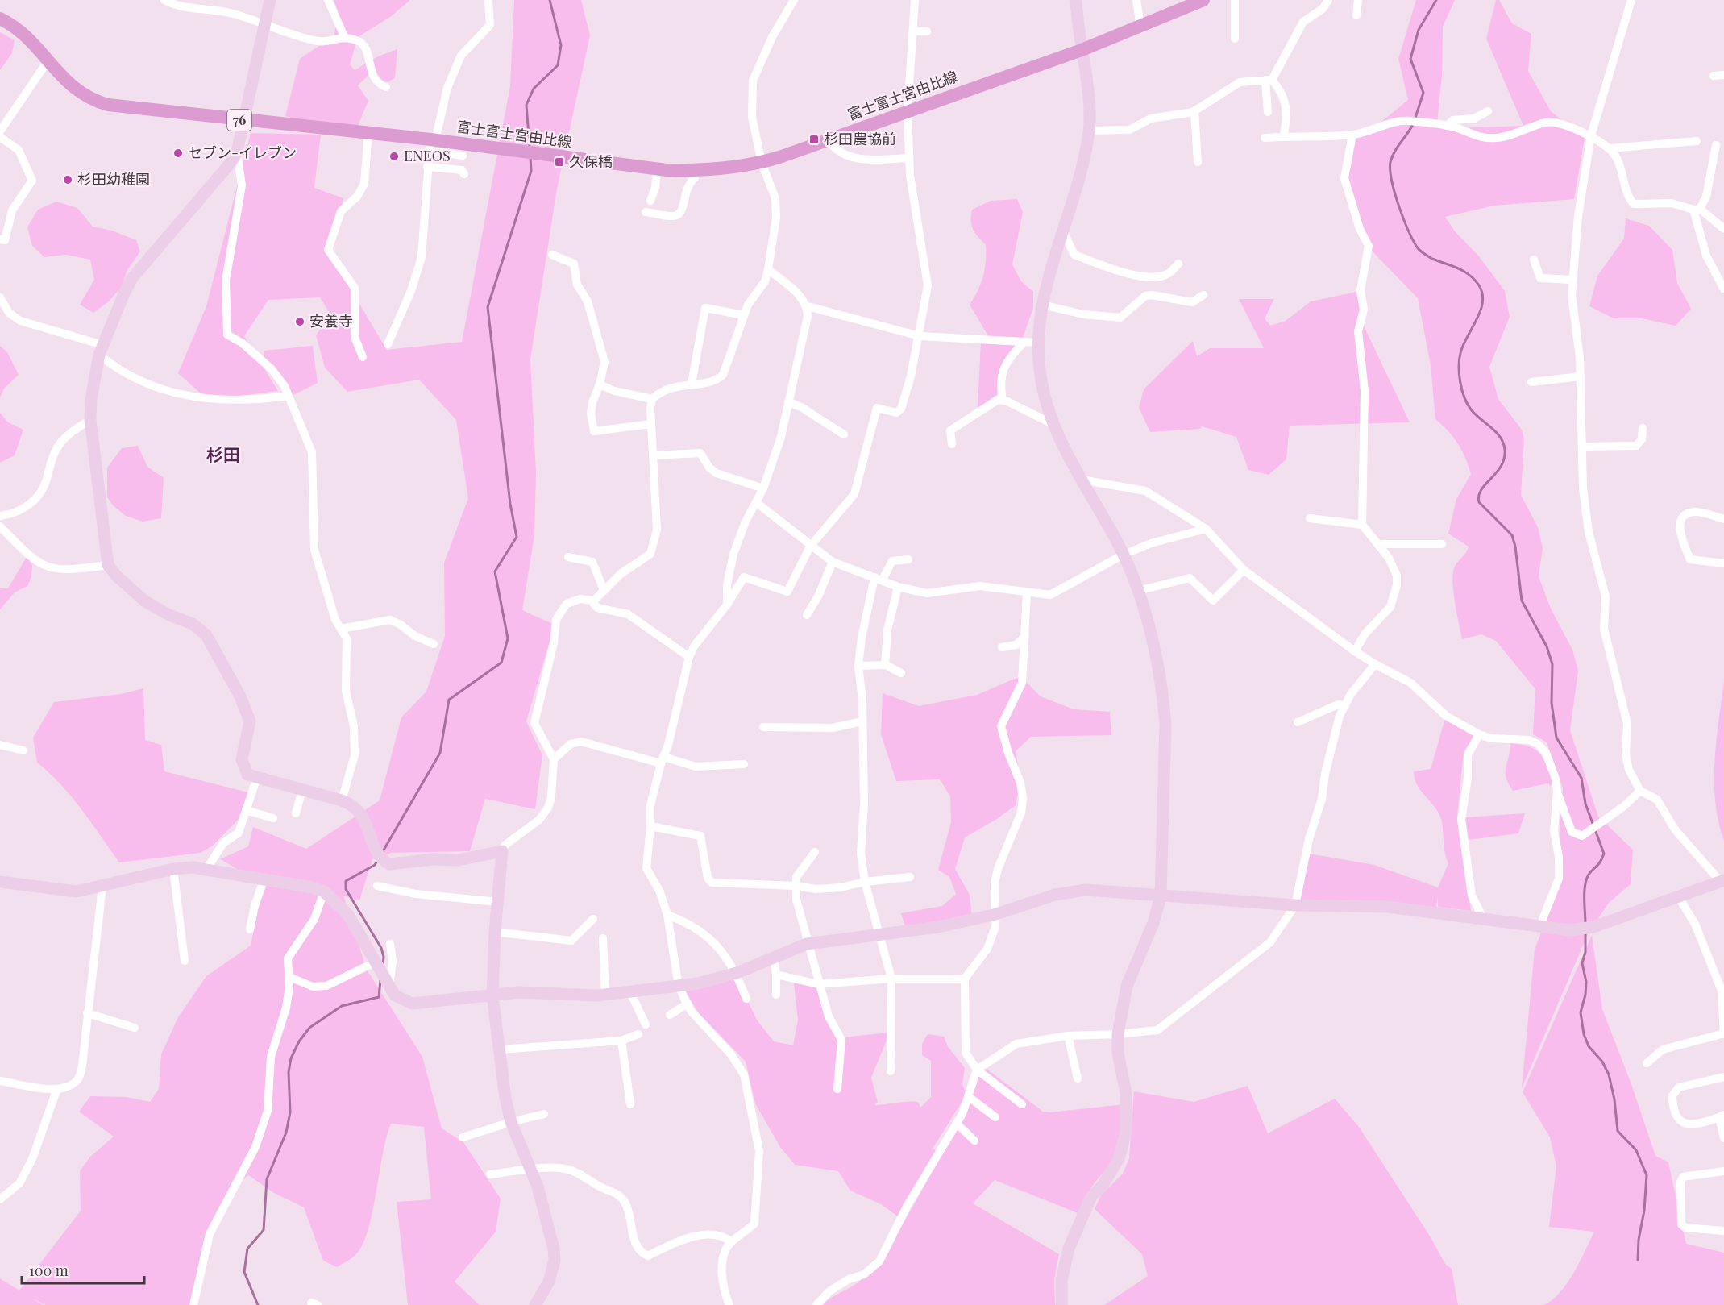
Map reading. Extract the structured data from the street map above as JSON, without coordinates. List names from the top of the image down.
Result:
{
  "streets": {
    "main road": ["富士富士宮由比線", "76"]
  },
  "districts": ["杉田"],
  "places": {
    "transit": ["杉田農協前", "久保橋"],
    "other": [
      "セブン-イレブン",
      "ENEOS",
      "杉田幼稚園",
      "安養寺"
    ]
  },
  "scale_bar": "100 m"
}
